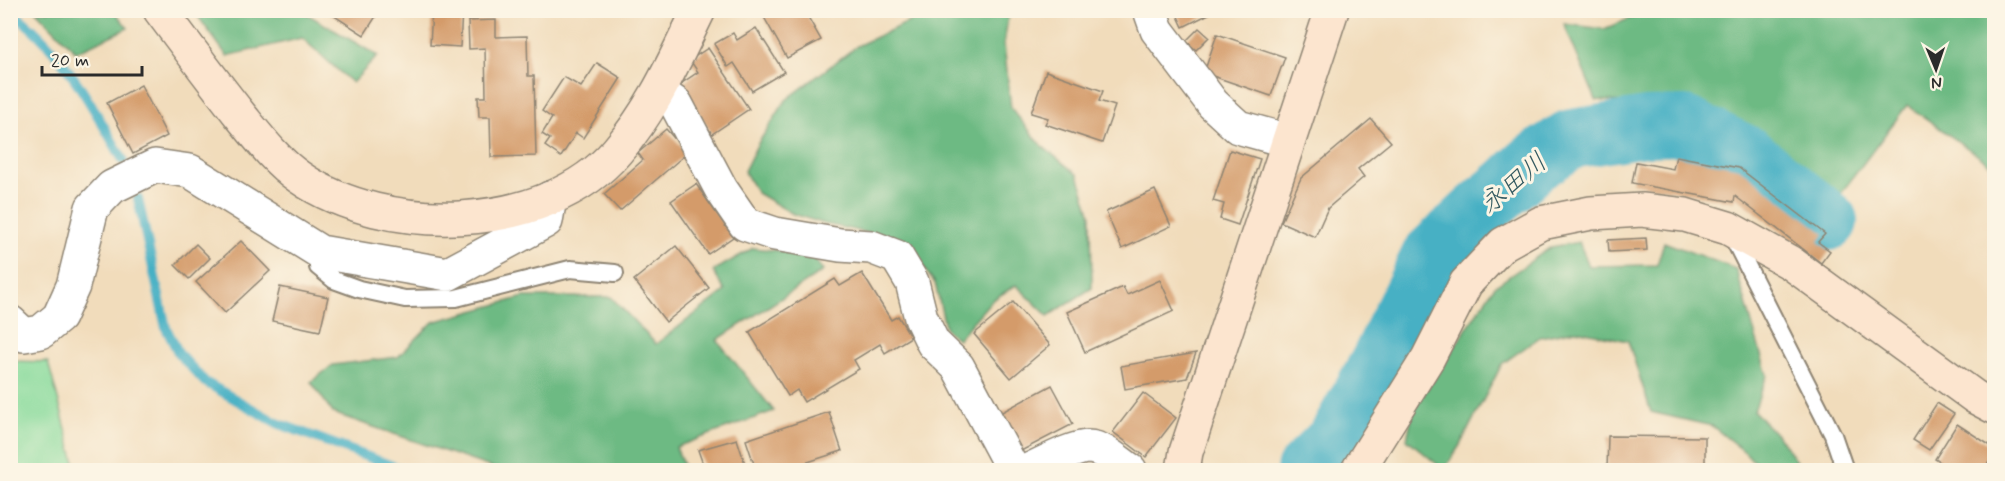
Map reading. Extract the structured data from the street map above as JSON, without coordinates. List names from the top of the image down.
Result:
{
  "water": ["永田川"],
  "scale_bar": "20 m",
  "north": "bottom"
}
